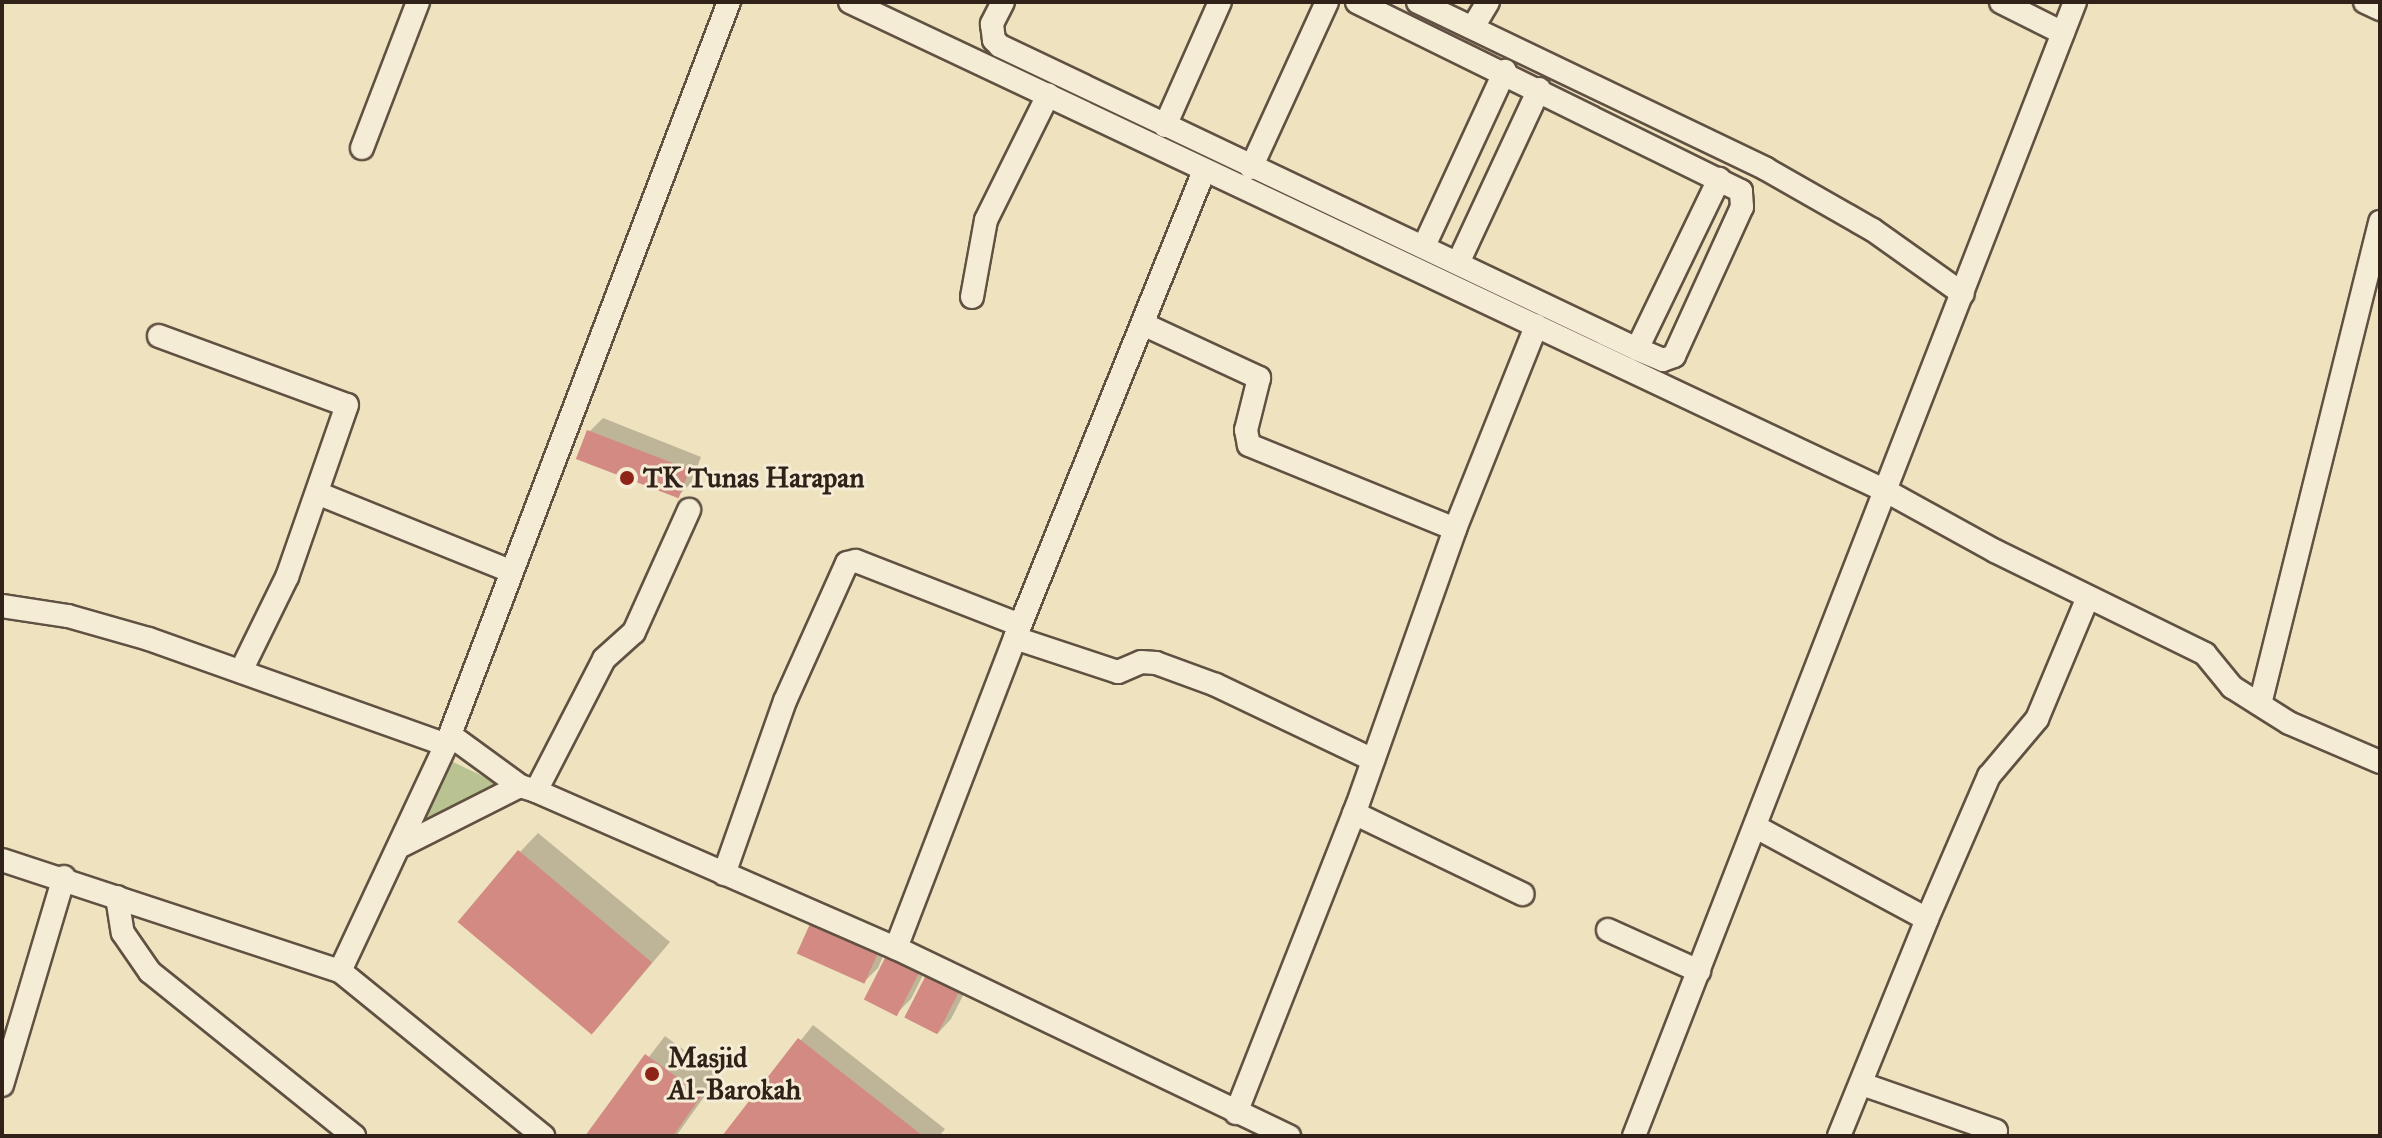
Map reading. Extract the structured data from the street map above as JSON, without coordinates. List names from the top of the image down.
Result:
{
  "places": ["TK Tunas Harapan", "Masjid Al-Barokah"]
}
